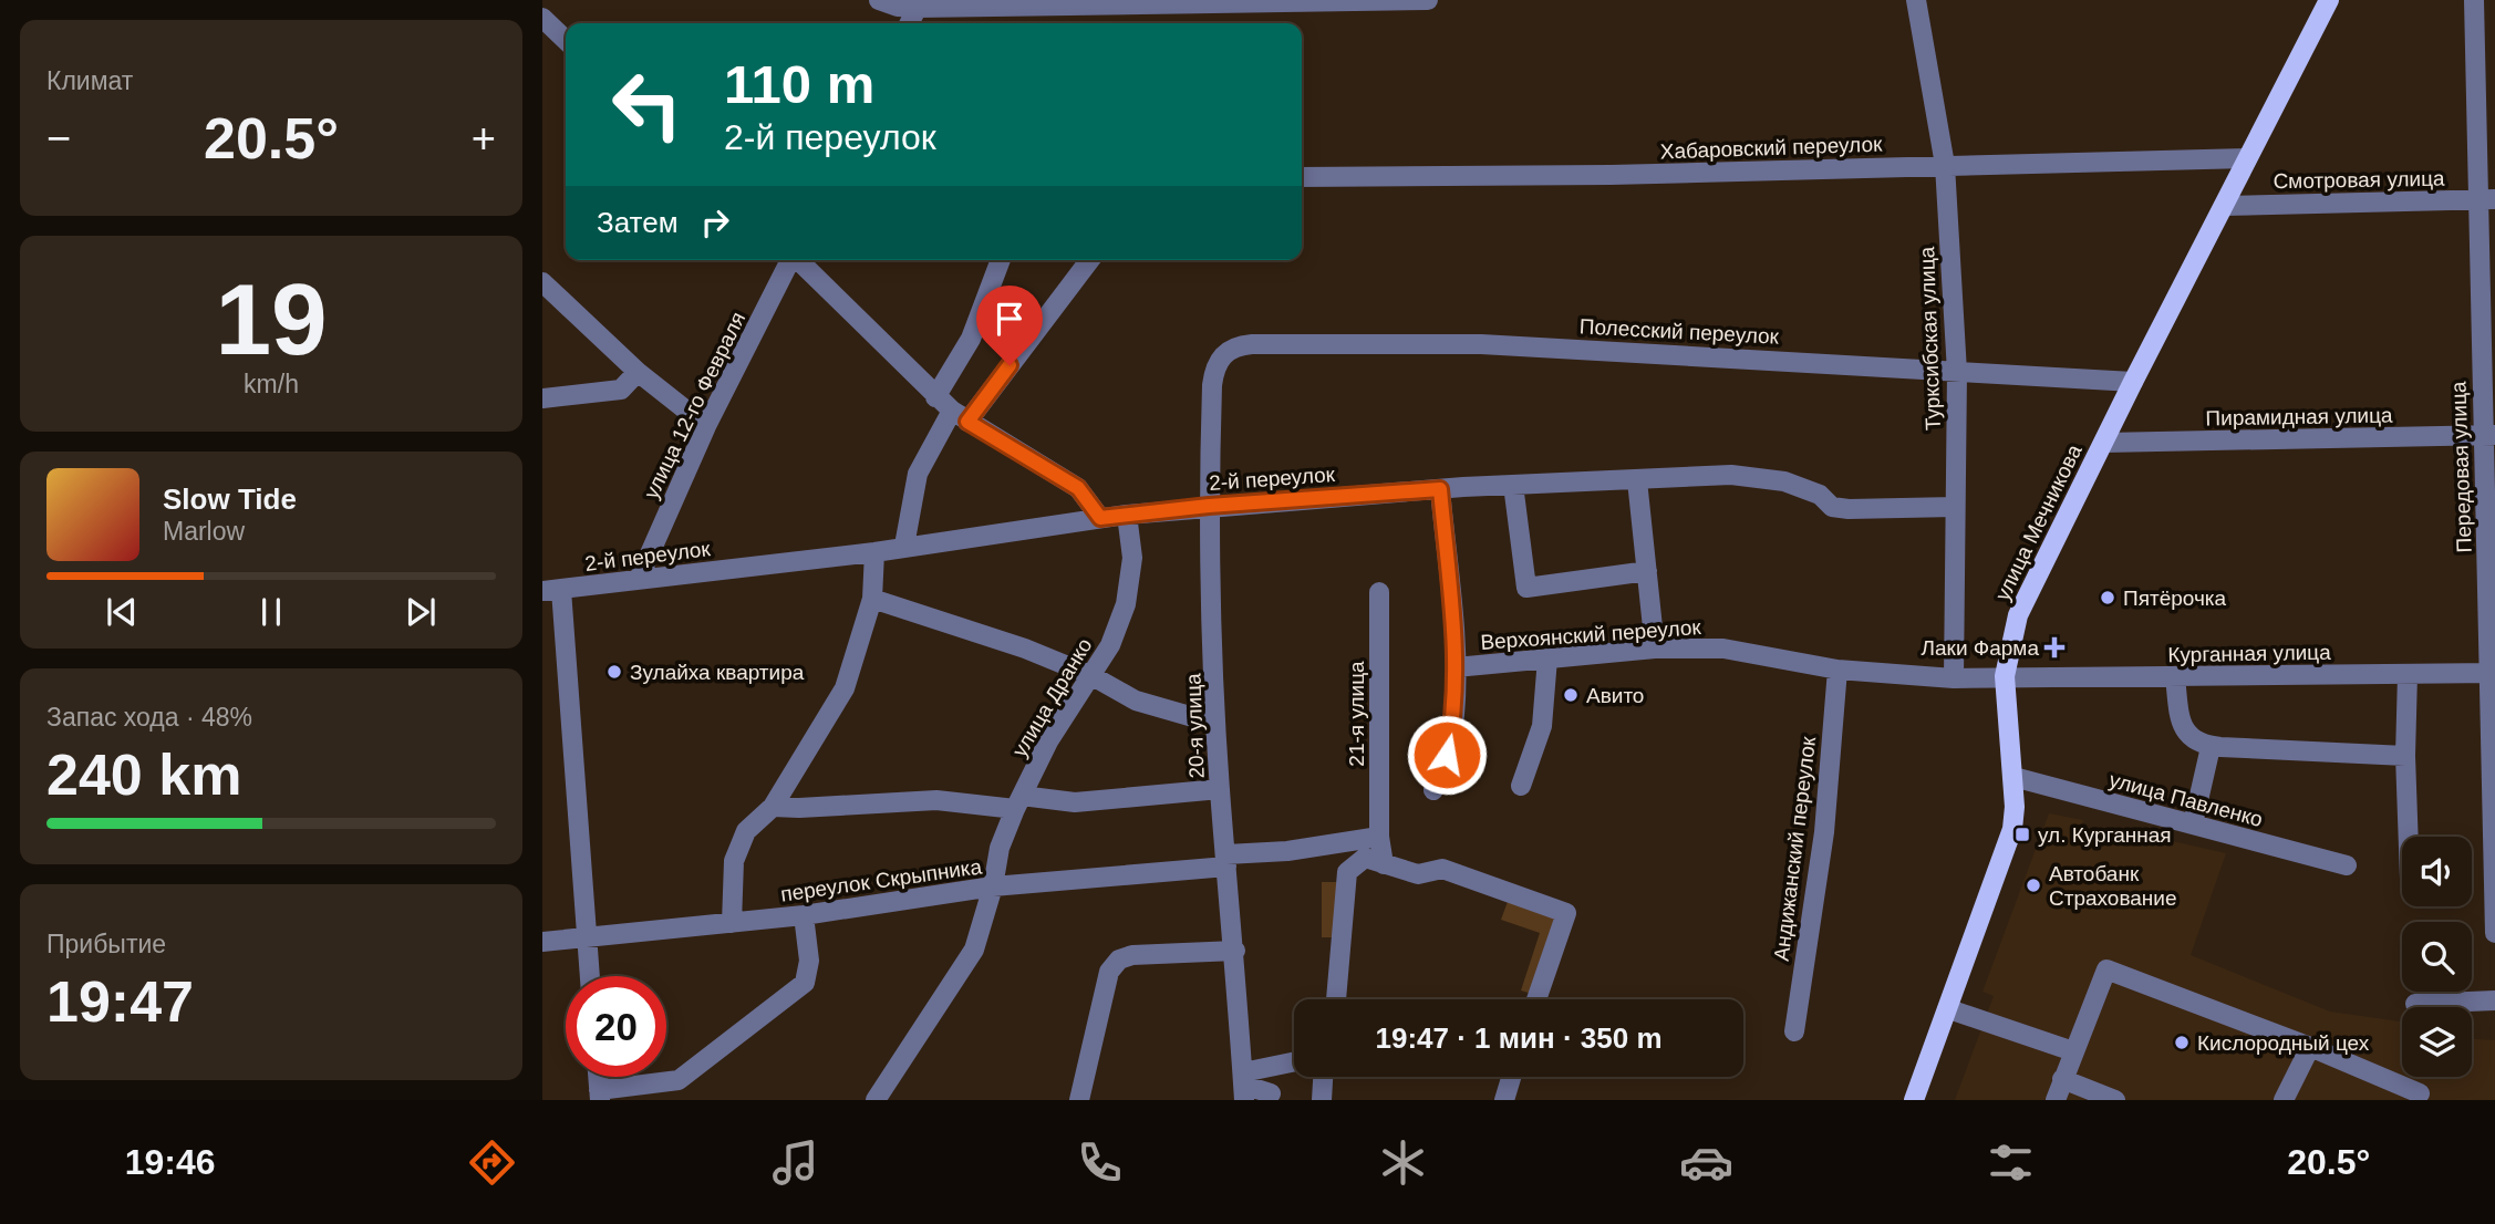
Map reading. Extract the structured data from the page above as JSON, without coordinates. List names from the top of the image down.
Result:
{
  "streets": {
    "main road": ["улица Мечникова"],
    "street": [
      "Хабаровский переулок",
      "Смотровая улица",
      "Полесский переулок",
      "Турксибская улица",
      "улица 12-го Февраля",
      "Пирамидная улица",
      "Передовая улица",
      "2-й переулок",
      "Верхоянский переулок",
      "Курганная улица",
      "улица Дранко",
      "21-я улица",
      "20-я улица",
      "улица Павленко",
      "Андижанский переулок",
      "переулок Скрыпника"
    ]
  },
  "crossings": [
    ["Хабаровский переулок", "Турксибская улица"],
    ["Хабаровский переулок", "улица Мечникова"],
    ["Смотровая улица", "Передовая улица"],
    ["Смотровая улица", "улица Мечникова"],
    ["Полесский переулок", "Турксибская улица"],
    ["Полесский переулок", "улица Мечникова"],
    ["Полесский переулок", "20-я улица"],
    ["Турксибская улица", "2-й переулок"],
    ["Турксибская улица", "Верхоянский переулок"],
    ["улица 12-го Февраля", "2-й переулок"],
    ["Пирамидная улица", "Передовая улица"],
    ["Пирамидная улица", "улица Мечникова"],
    ["Передовая улица", "Курганная улица"],
    ["2-й переулок", "улица Дранко"],
    ["2-й переулок", "20-я улица"],
    ["улица Мечникова", "Верхоянский переулок"],
    ["улица Мечникова", "Курганная улица"],
    ["улица Мечникова", "улица Павленко"],
    ["Верхоянский переулок", "Курганная улица"],
    ["Верхоянский переулок", "Андижанский переулок"],
    ["улица Дранко", "переулок Скрыпника"],
    ["21-я улица", "переулок Скрыпника"],
    ["20-я улица", "переулок Скрыпника"]
  ],
  "places": {
    "other": [
      "Пятёрочка",
      "Зулайха квартира",
      "Авито",
      "Автобанк Страхование",
      "Кислородный цех"
    ],
    "health": ["Лаки Фарма"],
    "transit": ["ул. Курганная"]
  },
  "page": {
    "tile": [
      "Климат",
      ["19", "km/h"],
      ["Запас хода · 48%", "240 km"],
      ["Прибытие", "19:47"]
    ],
    "turn": ["110 m", "2-й переулок"],
    "heat": ["−", "20.5°", "+"],
    "then": "Затем",
    "song": ["Slow Tide", "Marlow"],
    "limit": "20",
    "trip": "19:47 · 1 мин · 350 m",
    "tabs": ["19:46", "20.5°"]
  }
}
